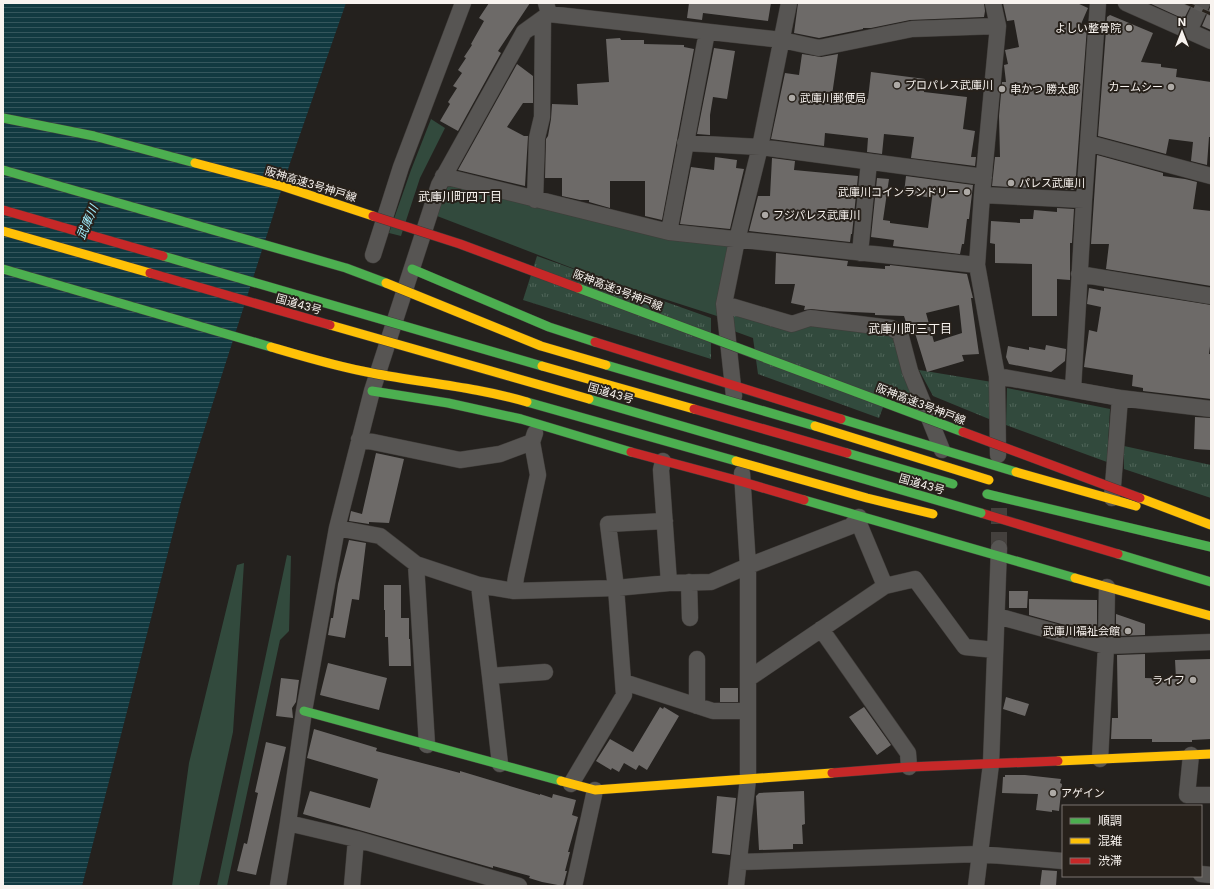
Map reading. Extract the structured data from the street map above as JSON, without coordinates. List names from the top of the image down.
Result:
{
  "streets": {
    "main road": ["阪神高速3号神戸線", "国道43号"]
  },
  "districts": ["武庫川町四丁目", "武庫川町三丁目"],
  "water": ["武庫川"],
  "places": [
    "よしい整骨院",
    "プロパレス武庫川",
    "カームシー",
    "串かつ 勝太郎",
    "武庫川郵便局",
    "パレス武庫川",
    "武庫川コインランドリー",
    "フジパレス武庫川",
    "武庫川福祉会館",
    "ライフ",
    "アゲイン"
  ],
  "legend": ["順調", "混雑", "渋滞"],
  "north": "top"
}
